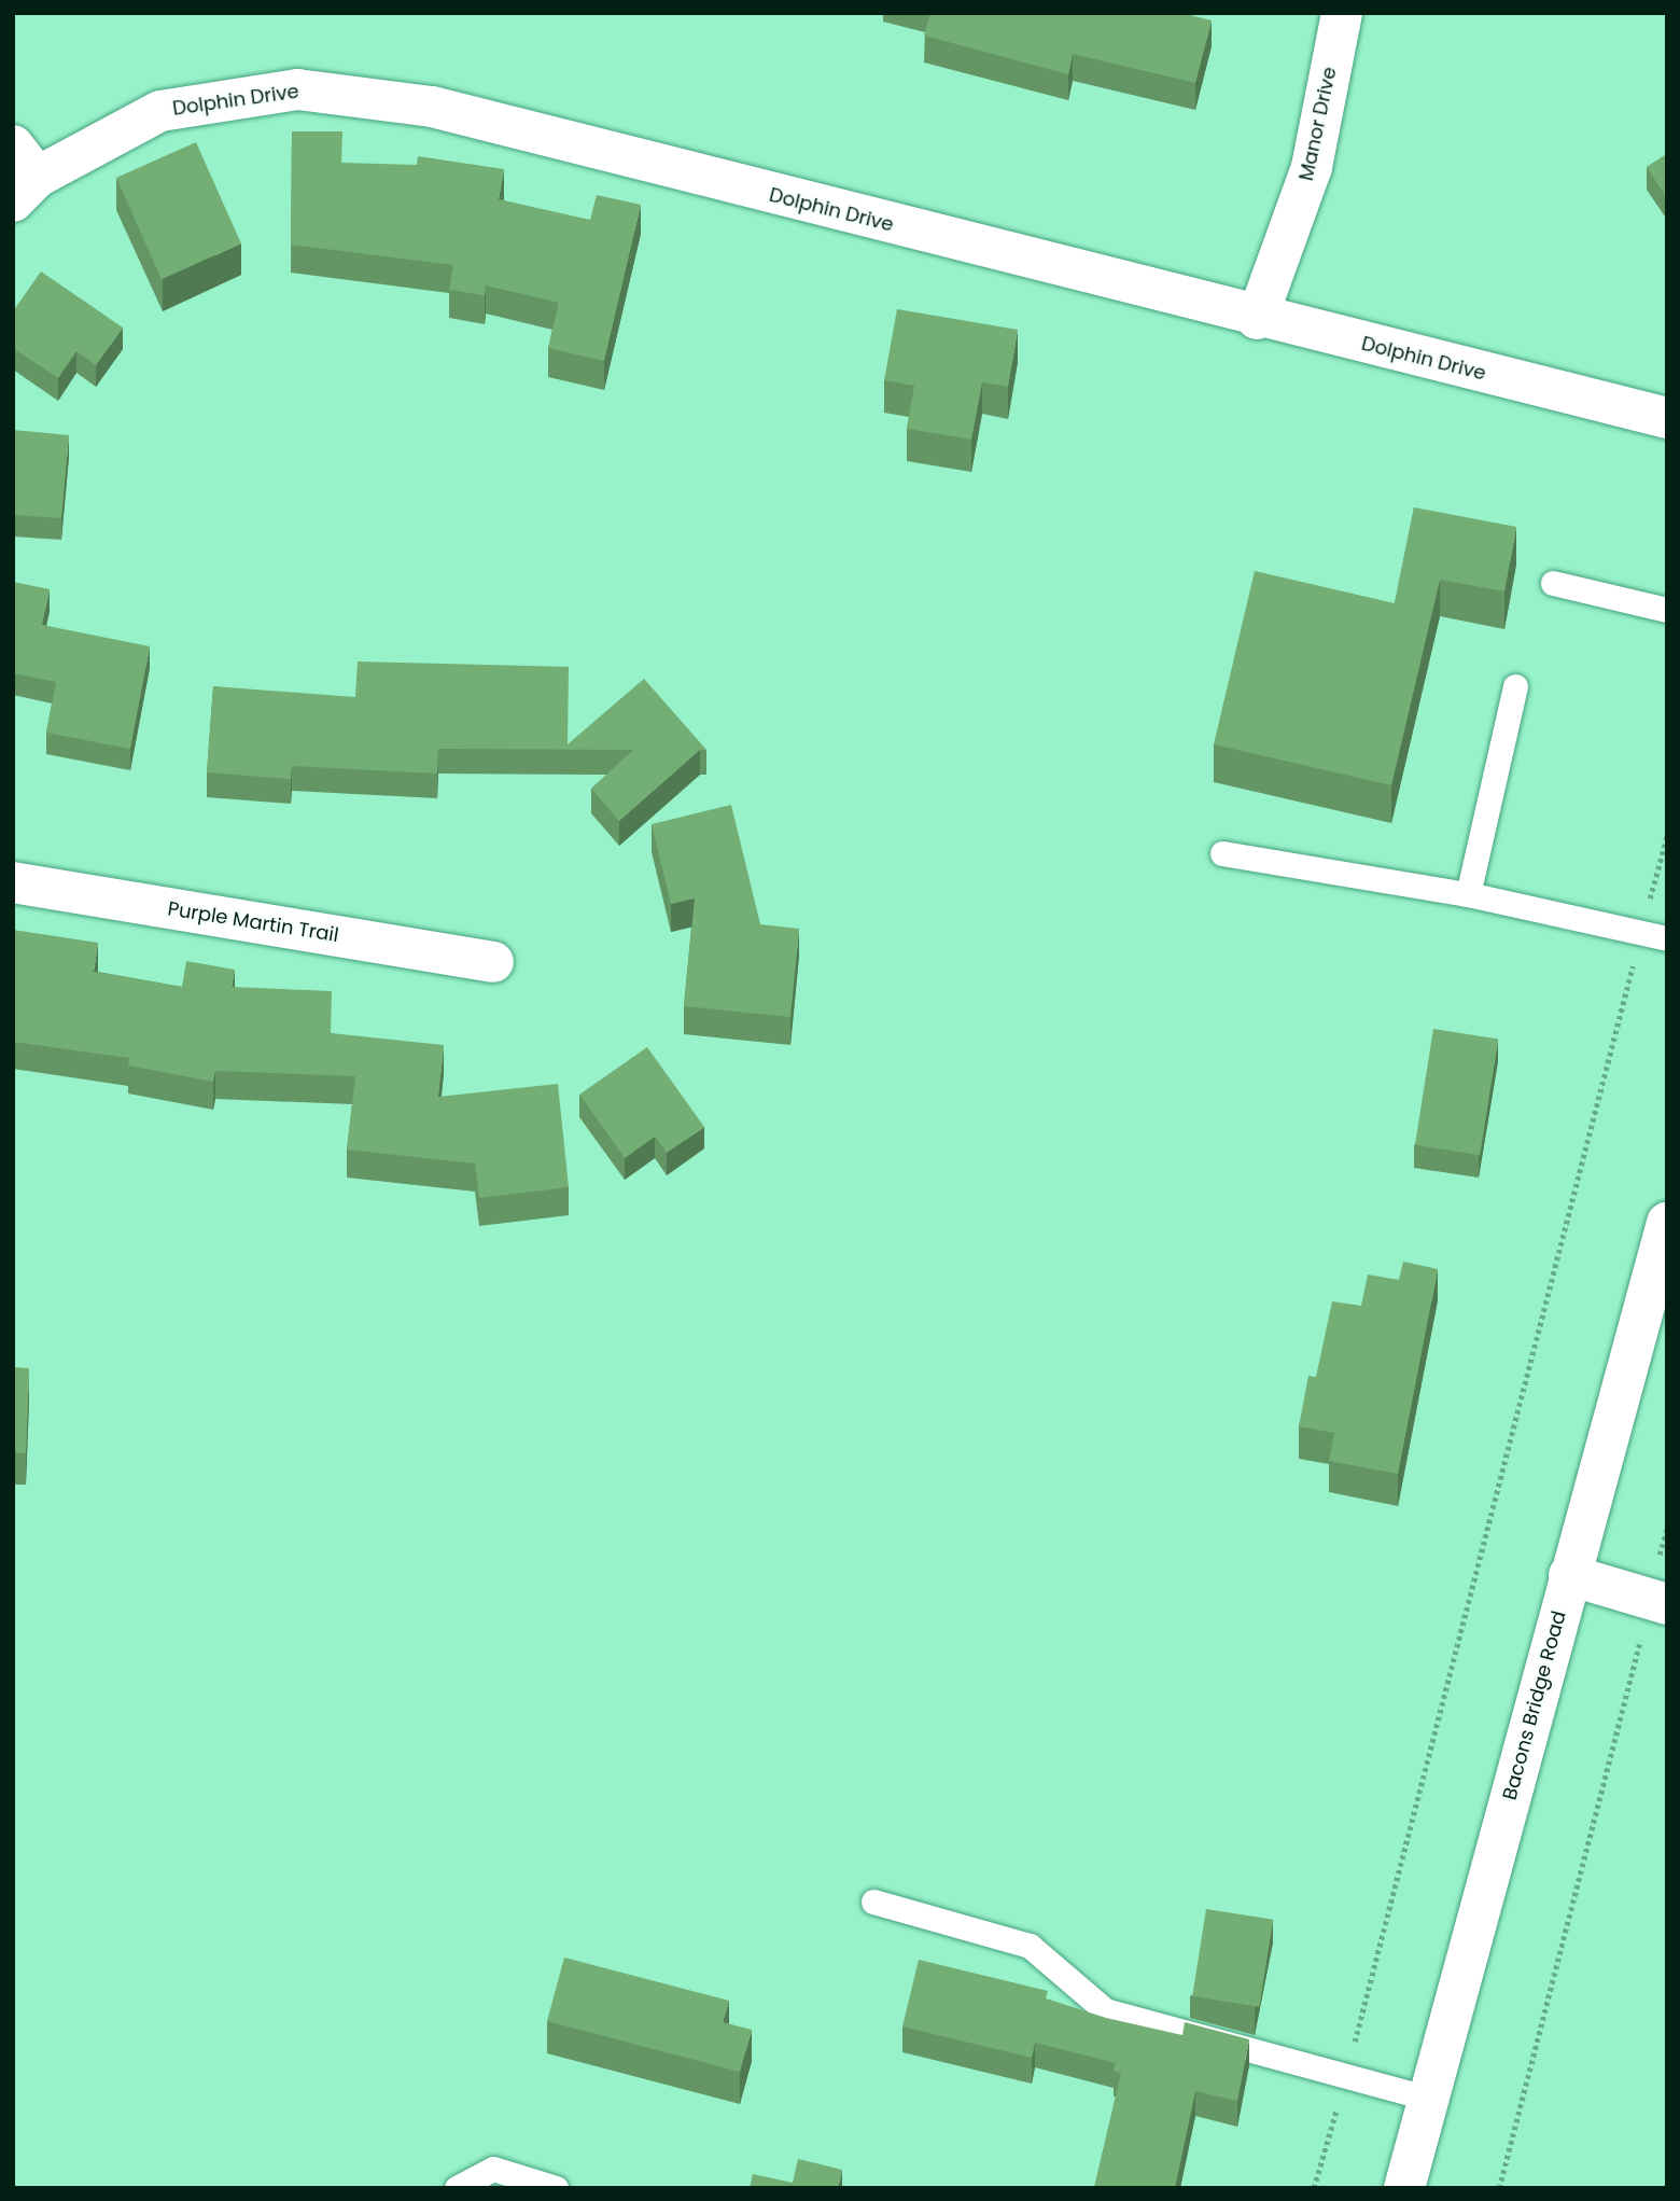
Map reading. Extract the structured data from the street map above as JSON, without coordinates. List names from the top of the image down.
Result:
{
  "streets": {
    "street": [
      "Dolphin Drive",
      "Manor Drive",
      "Purple Martin Trail",
      "Bacons Bridge Road"
    ]
  },
  "crossings": [
    ["Dolphin Drive", "Manor Drive"]
  ]
}
